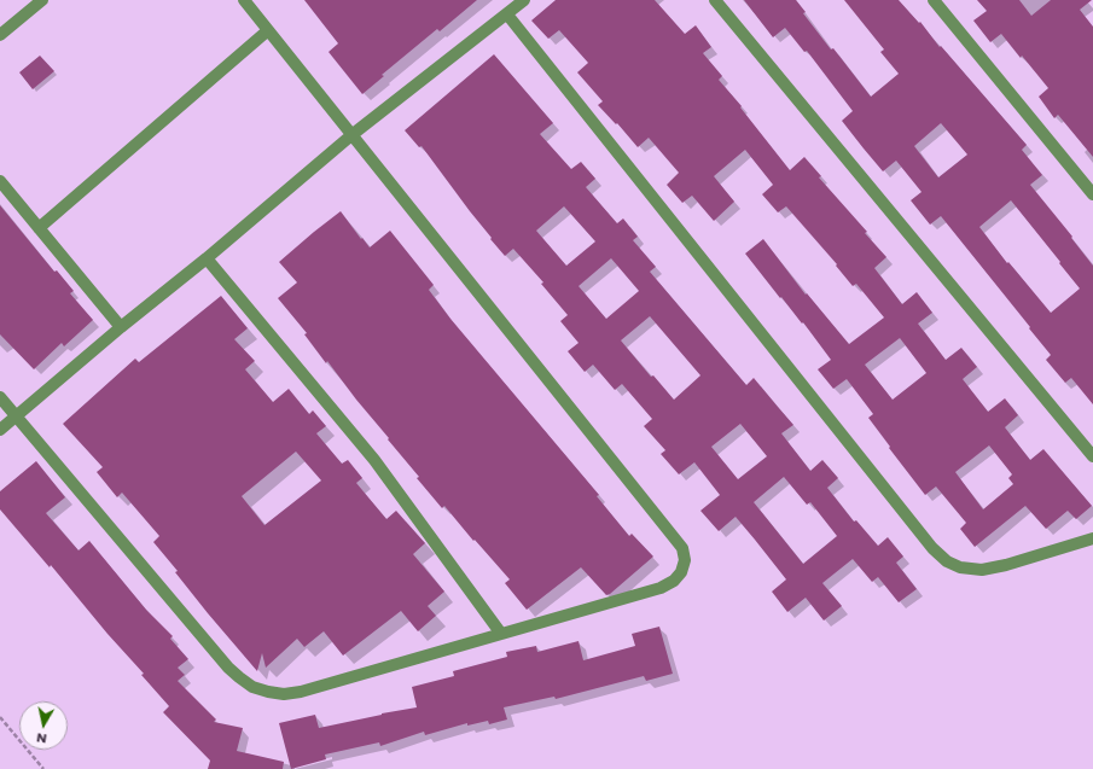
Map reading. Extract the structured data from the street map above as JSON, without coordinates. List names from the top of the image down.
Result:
{
  "north": "bottom"
}
